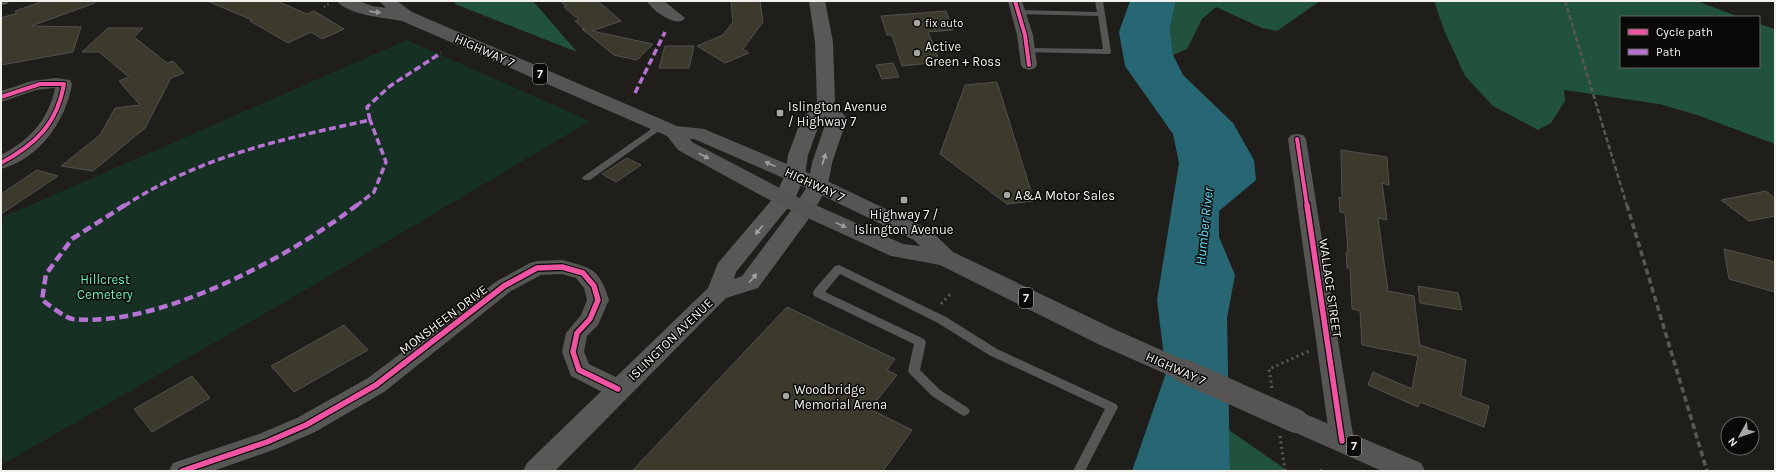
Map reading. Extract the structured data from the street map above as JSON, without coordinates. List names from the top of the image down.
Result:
{
  "streets": {
    "main road": ["HIGHWAY 7", "7", "ISLINGTON AVENUE"],
    "street": ["WALLACE STREET", "MONSHEEN DRIVE"]
  },
  "crossings": [
    ["HIGHWAY 7", "WALLACE STREET"],
    ["HIGHWAY 7", "ISLINGTON AVENUE"],
    ["MONSHEEN DRIVE", "ISLINGTON AVENUE"]
  ],
  "water": ["Humber River"],
  "parks": ["Hillcrest Cemetery"],
  "places": {
    "other": [
      "fix auto",
      "Active Green + Ross",
      "A&A Motor Sales",
      "Woodbridge Memorial Arena"
    ],
    "transit": ["Islington Avenue / Highway 7", "Highway 7 / Islington Avenue"]
  },
  "legend": ["Cycle path", "Path"],
  "north": "bottom left"
}
